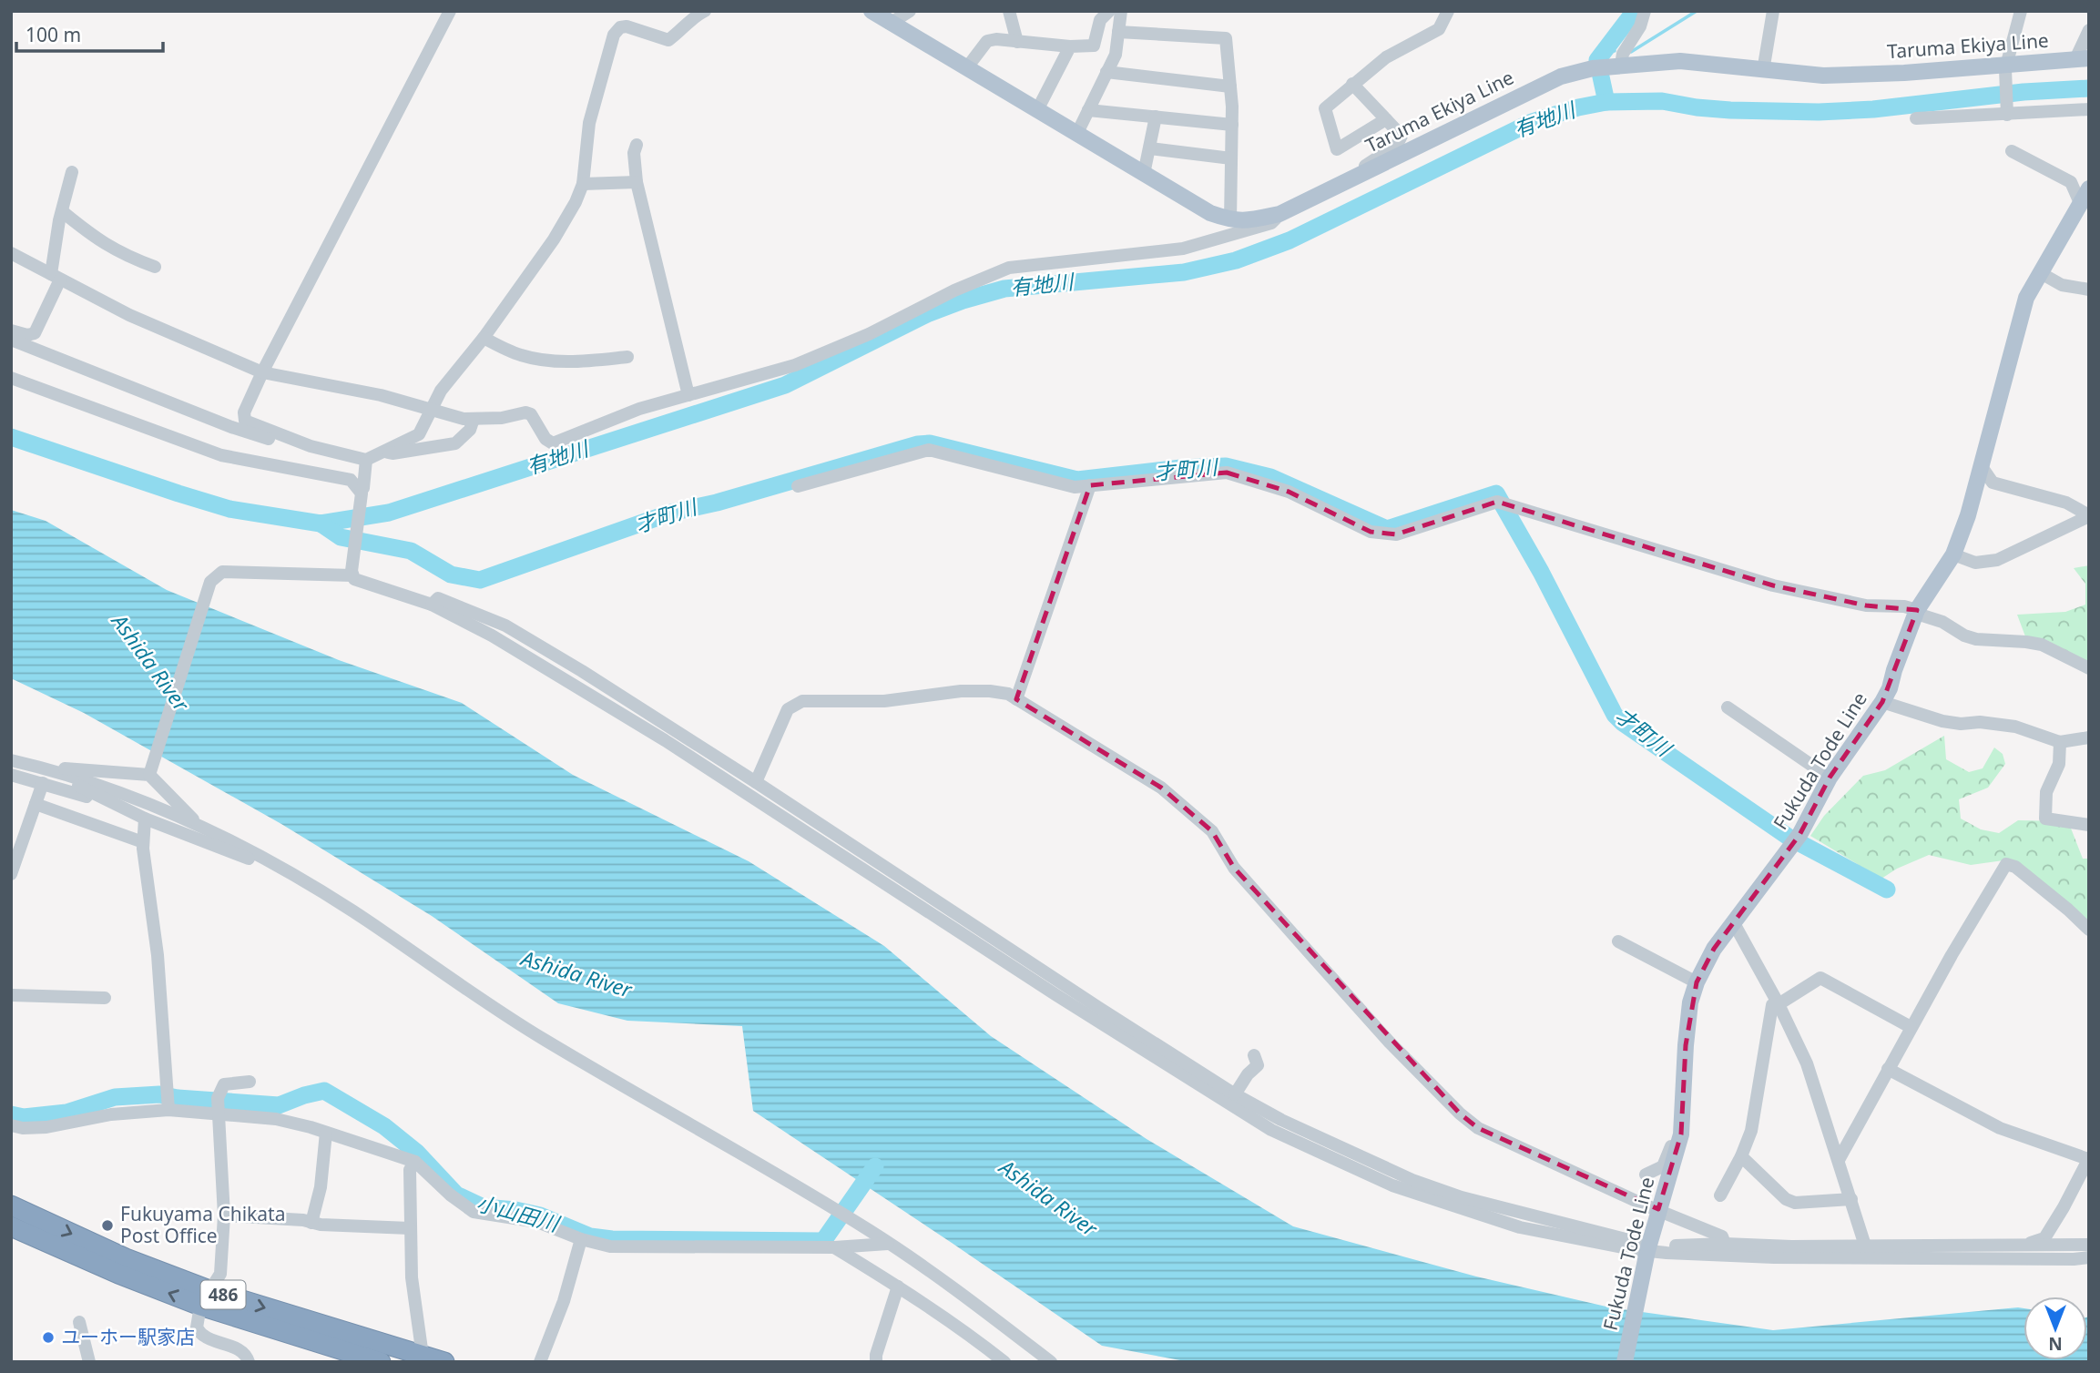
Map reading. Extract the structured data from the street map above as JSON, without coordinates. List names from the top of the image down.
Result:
{
  "streets": {
    "highway": ["486"],
    "main road": ["Taruma Ekiya Line", "Fukuda Tode Line"]
  },
  "water": [
    "有地川",
    "才町川",
    "Ashida River",
    "小山田川"
  ],
  "places": ["Fukuyama Chikata Post Office", "ユーホー駅家店"],
  "scale_bar": "100 m",
  "north": "bottom"
}
